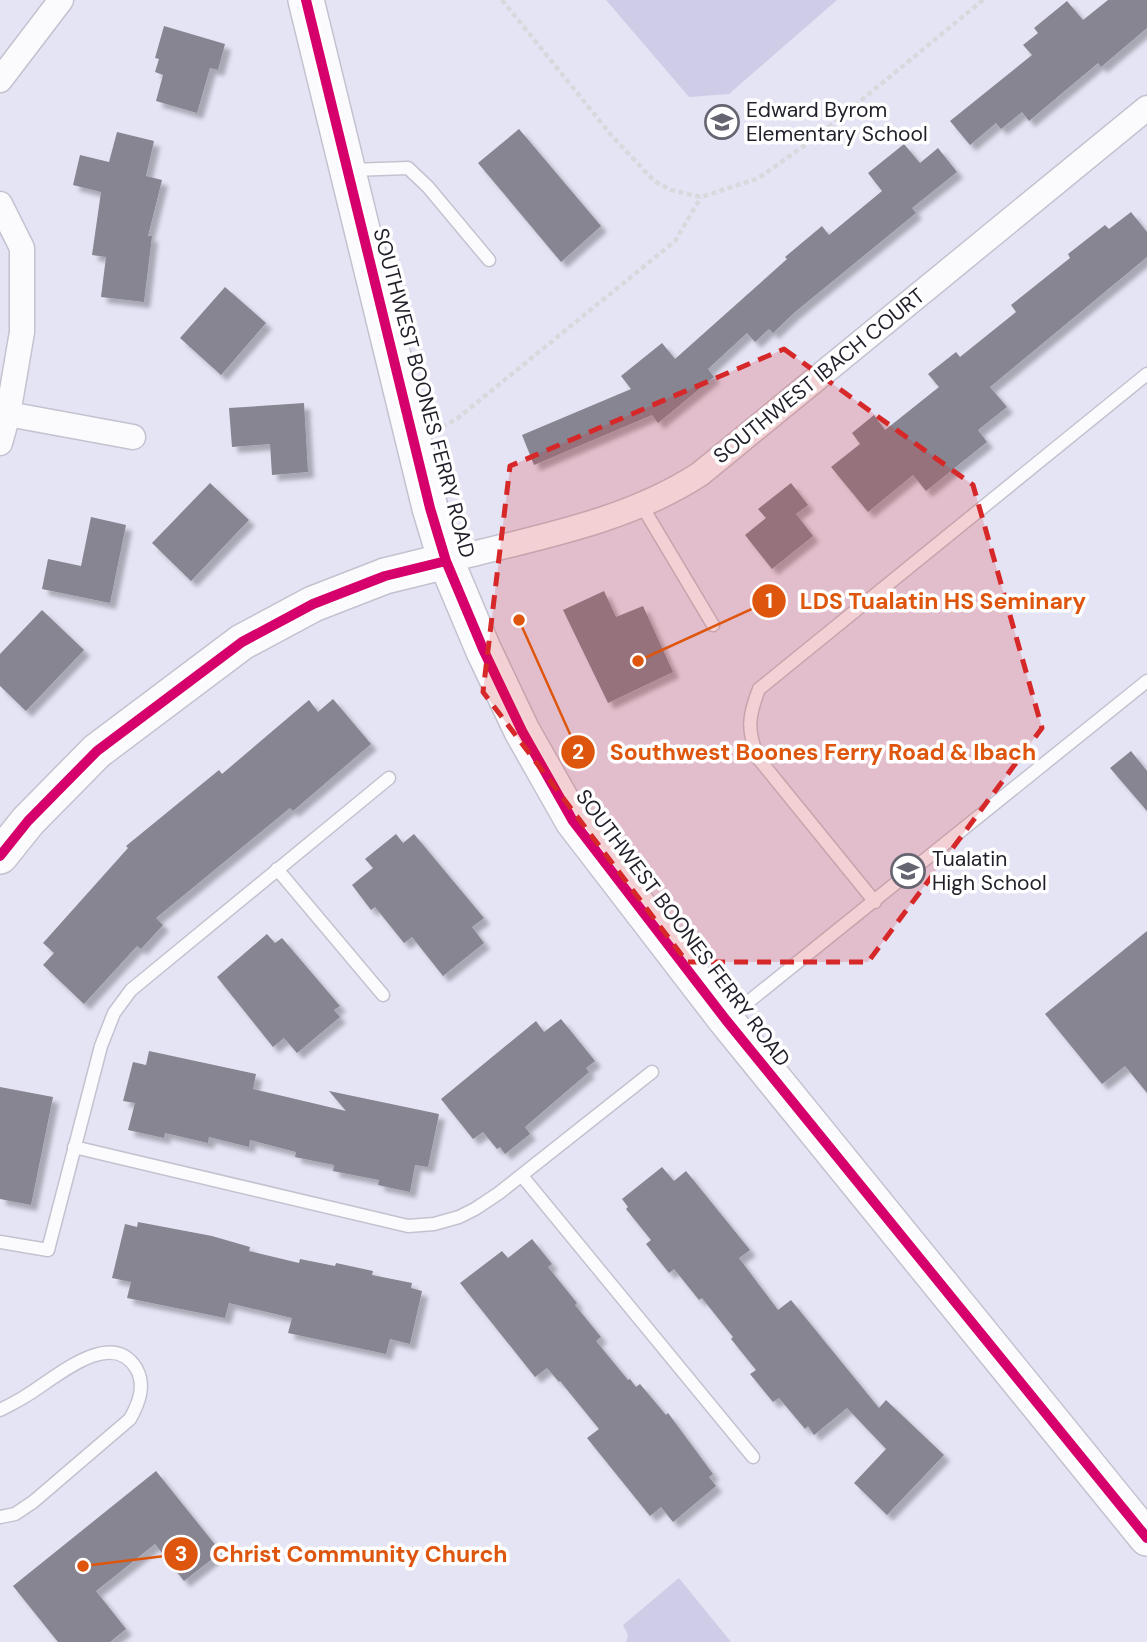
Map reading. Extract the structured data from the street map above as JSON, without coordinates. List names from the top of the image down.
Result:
{
  "streets": {
    "main road": ["SOUTHWEST BOONES FERRY ROAD"],
    "street": ["SOUTHWEST IBACH COURT"]
  },
  "crossings": [
    ["SOUTHWEST IBACH COURT", "SOUTHWEST BOONES FERRY ROAD"]
  ],
  "places": {
    "school or university": ["Edward Byrom Elementary School", "Tualatin High School"],
    "other": ["Southwest Boones Ferry Road & Ibach", "LDS Tualatin HS Seminary", "Christ Community Church"]
  }
}
